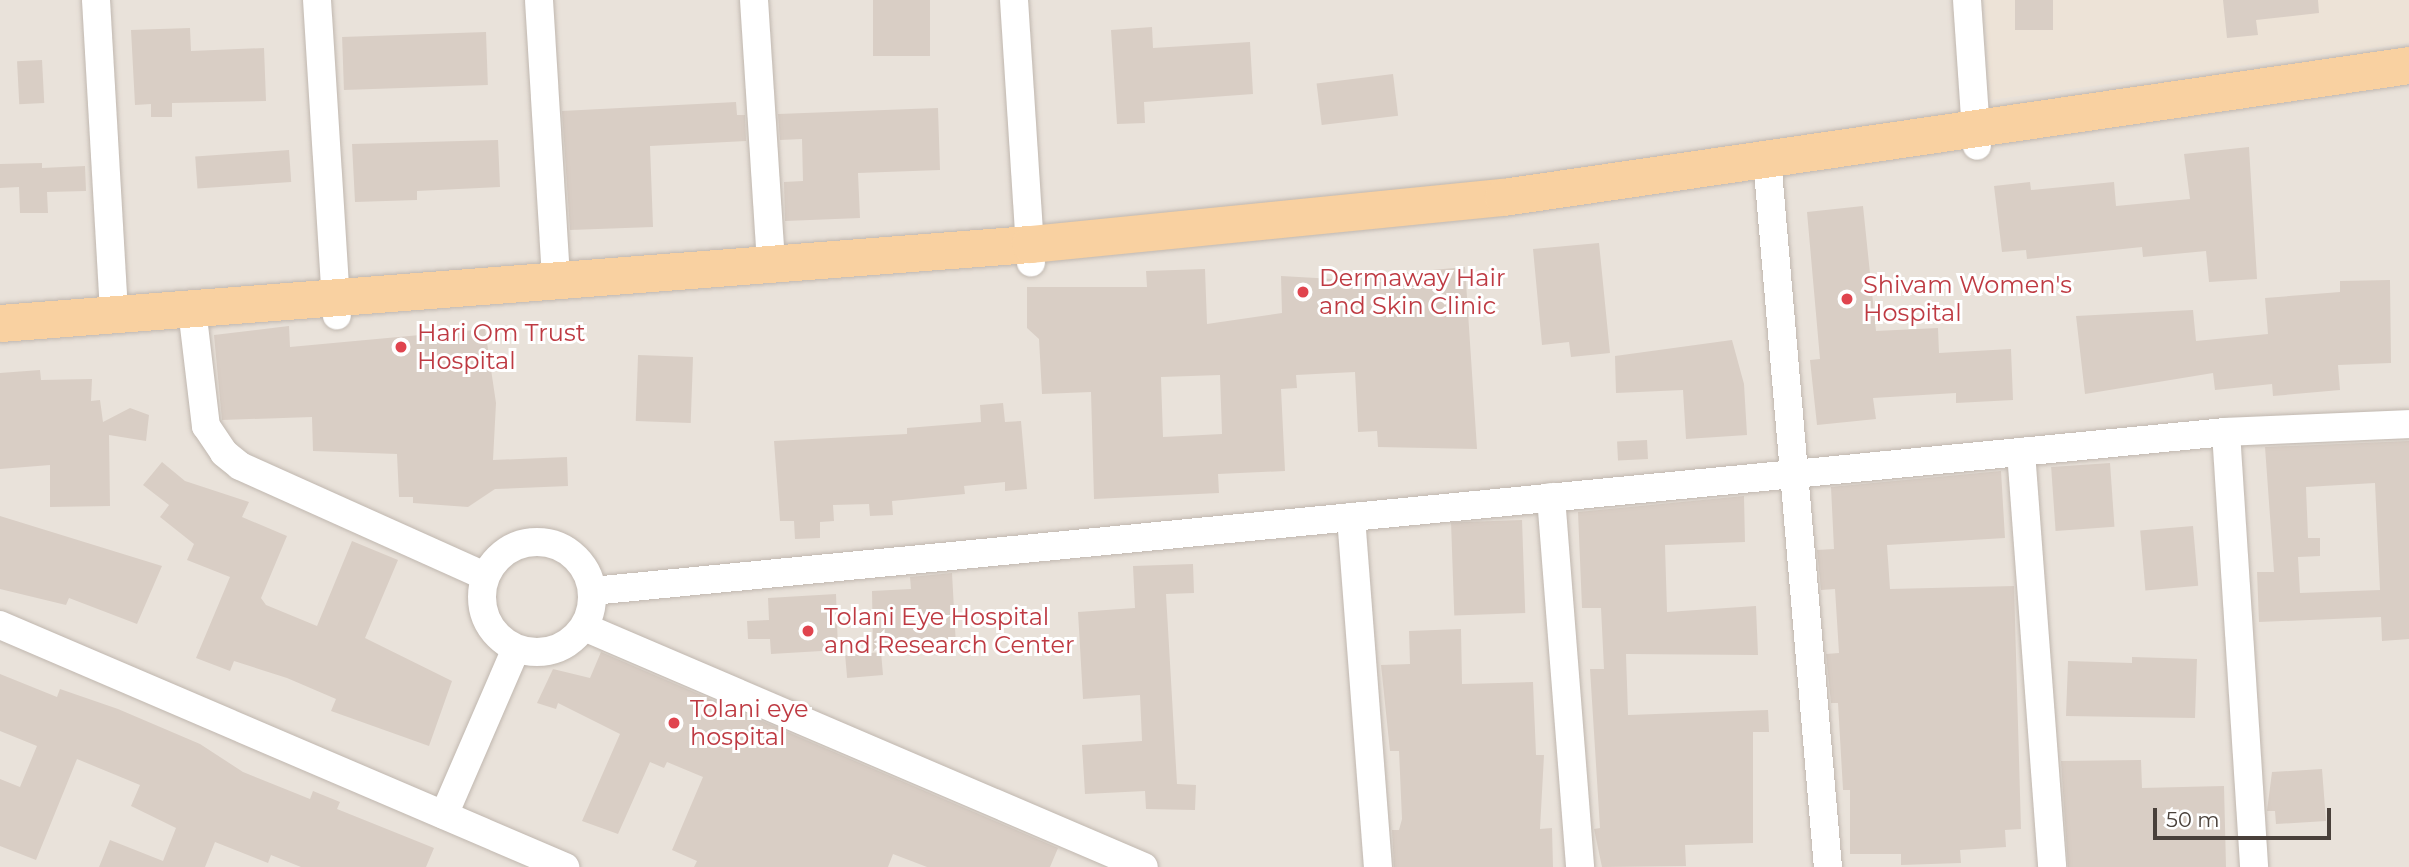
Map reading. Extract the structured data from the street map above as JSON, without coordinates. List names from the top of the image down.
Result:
{
  "places": [
    "Dermaway Hair and Skin Clinic",
    "Shivam Women's Hospital",
    "Hari Om Trust Hospital",
    "Tolani Eye Hospital and Research Center",
    "Tolani eye hospital"
  ],
  "scale_bar": "50 m"
}
